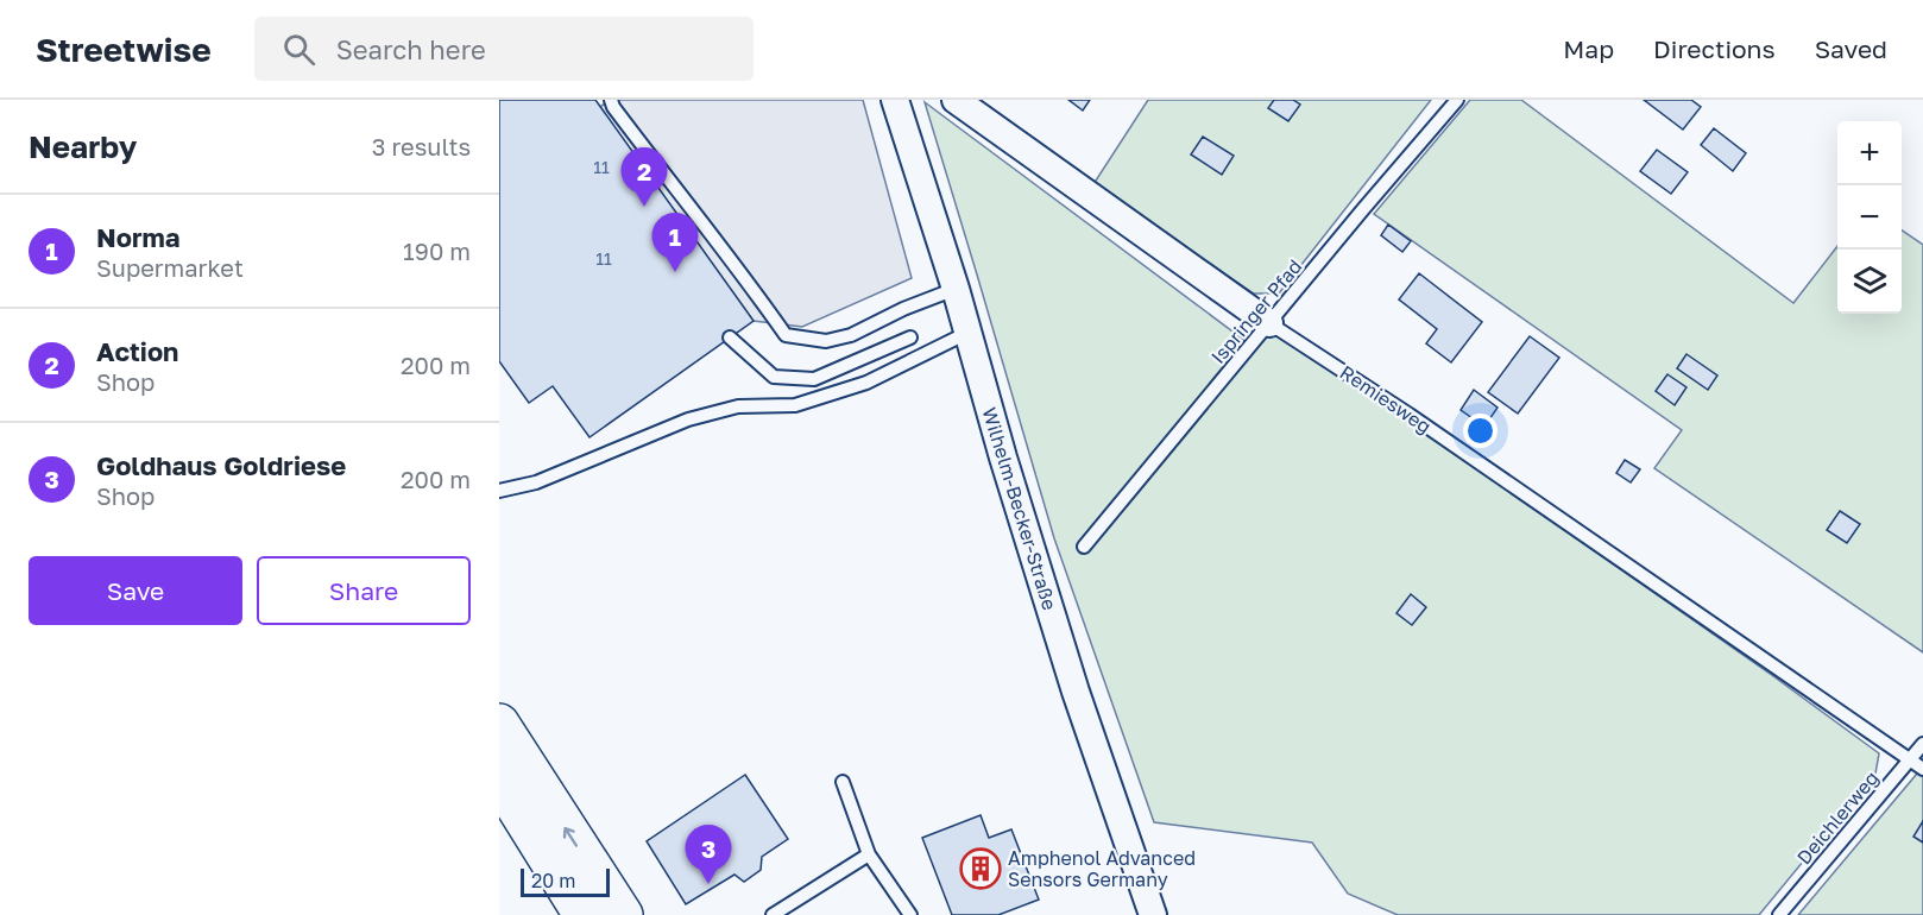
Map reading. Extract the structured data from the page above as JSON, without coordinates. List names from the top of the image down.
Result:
{
  "streets": {
    "street": ["Remiesweg", "Wilhelm-Becker-Straße"],
    "lane": ["Ispringer Pfad", "Deichlerweg"]
  },
  "crossings": [
    ["Ispringer Pfad", "Remiesweg"],
    ["Remiesweg", "Deichlerweg"]
  ],
  "places": {
    "building": ["Amphenol Advanced Sensors Germany"]
  },
  "house_numbers": ["11", "11"],
  "scale_bar": "20 m",
  "page": {
    "header": "Streetwise",
    "search": "Search here",
    "nav": ["Map", "Directions", "Saved"],
    "heading": ["Nearby", "3 results"],
    "map_buttons": ["+", "−"],
    "pins": ["2", "1", "3"],
    "list": [
      {
        "mark": "1",
        "name": "Norma",
        "note": "Supermarket",
        "value": "190 m"
      },
      {
        "mark": "2",
        "name": "Action",
        "note": "Shop",
        "value": "200 m"
      },
      {
        "mark": "3",
        "name": "Goldhaus Goldriese",
        "note": "Shop",
        "value": "200 m"
      }
    ],
    "buttons": ["Save", "Share"],
    "scale": "20 m"
  }
}
